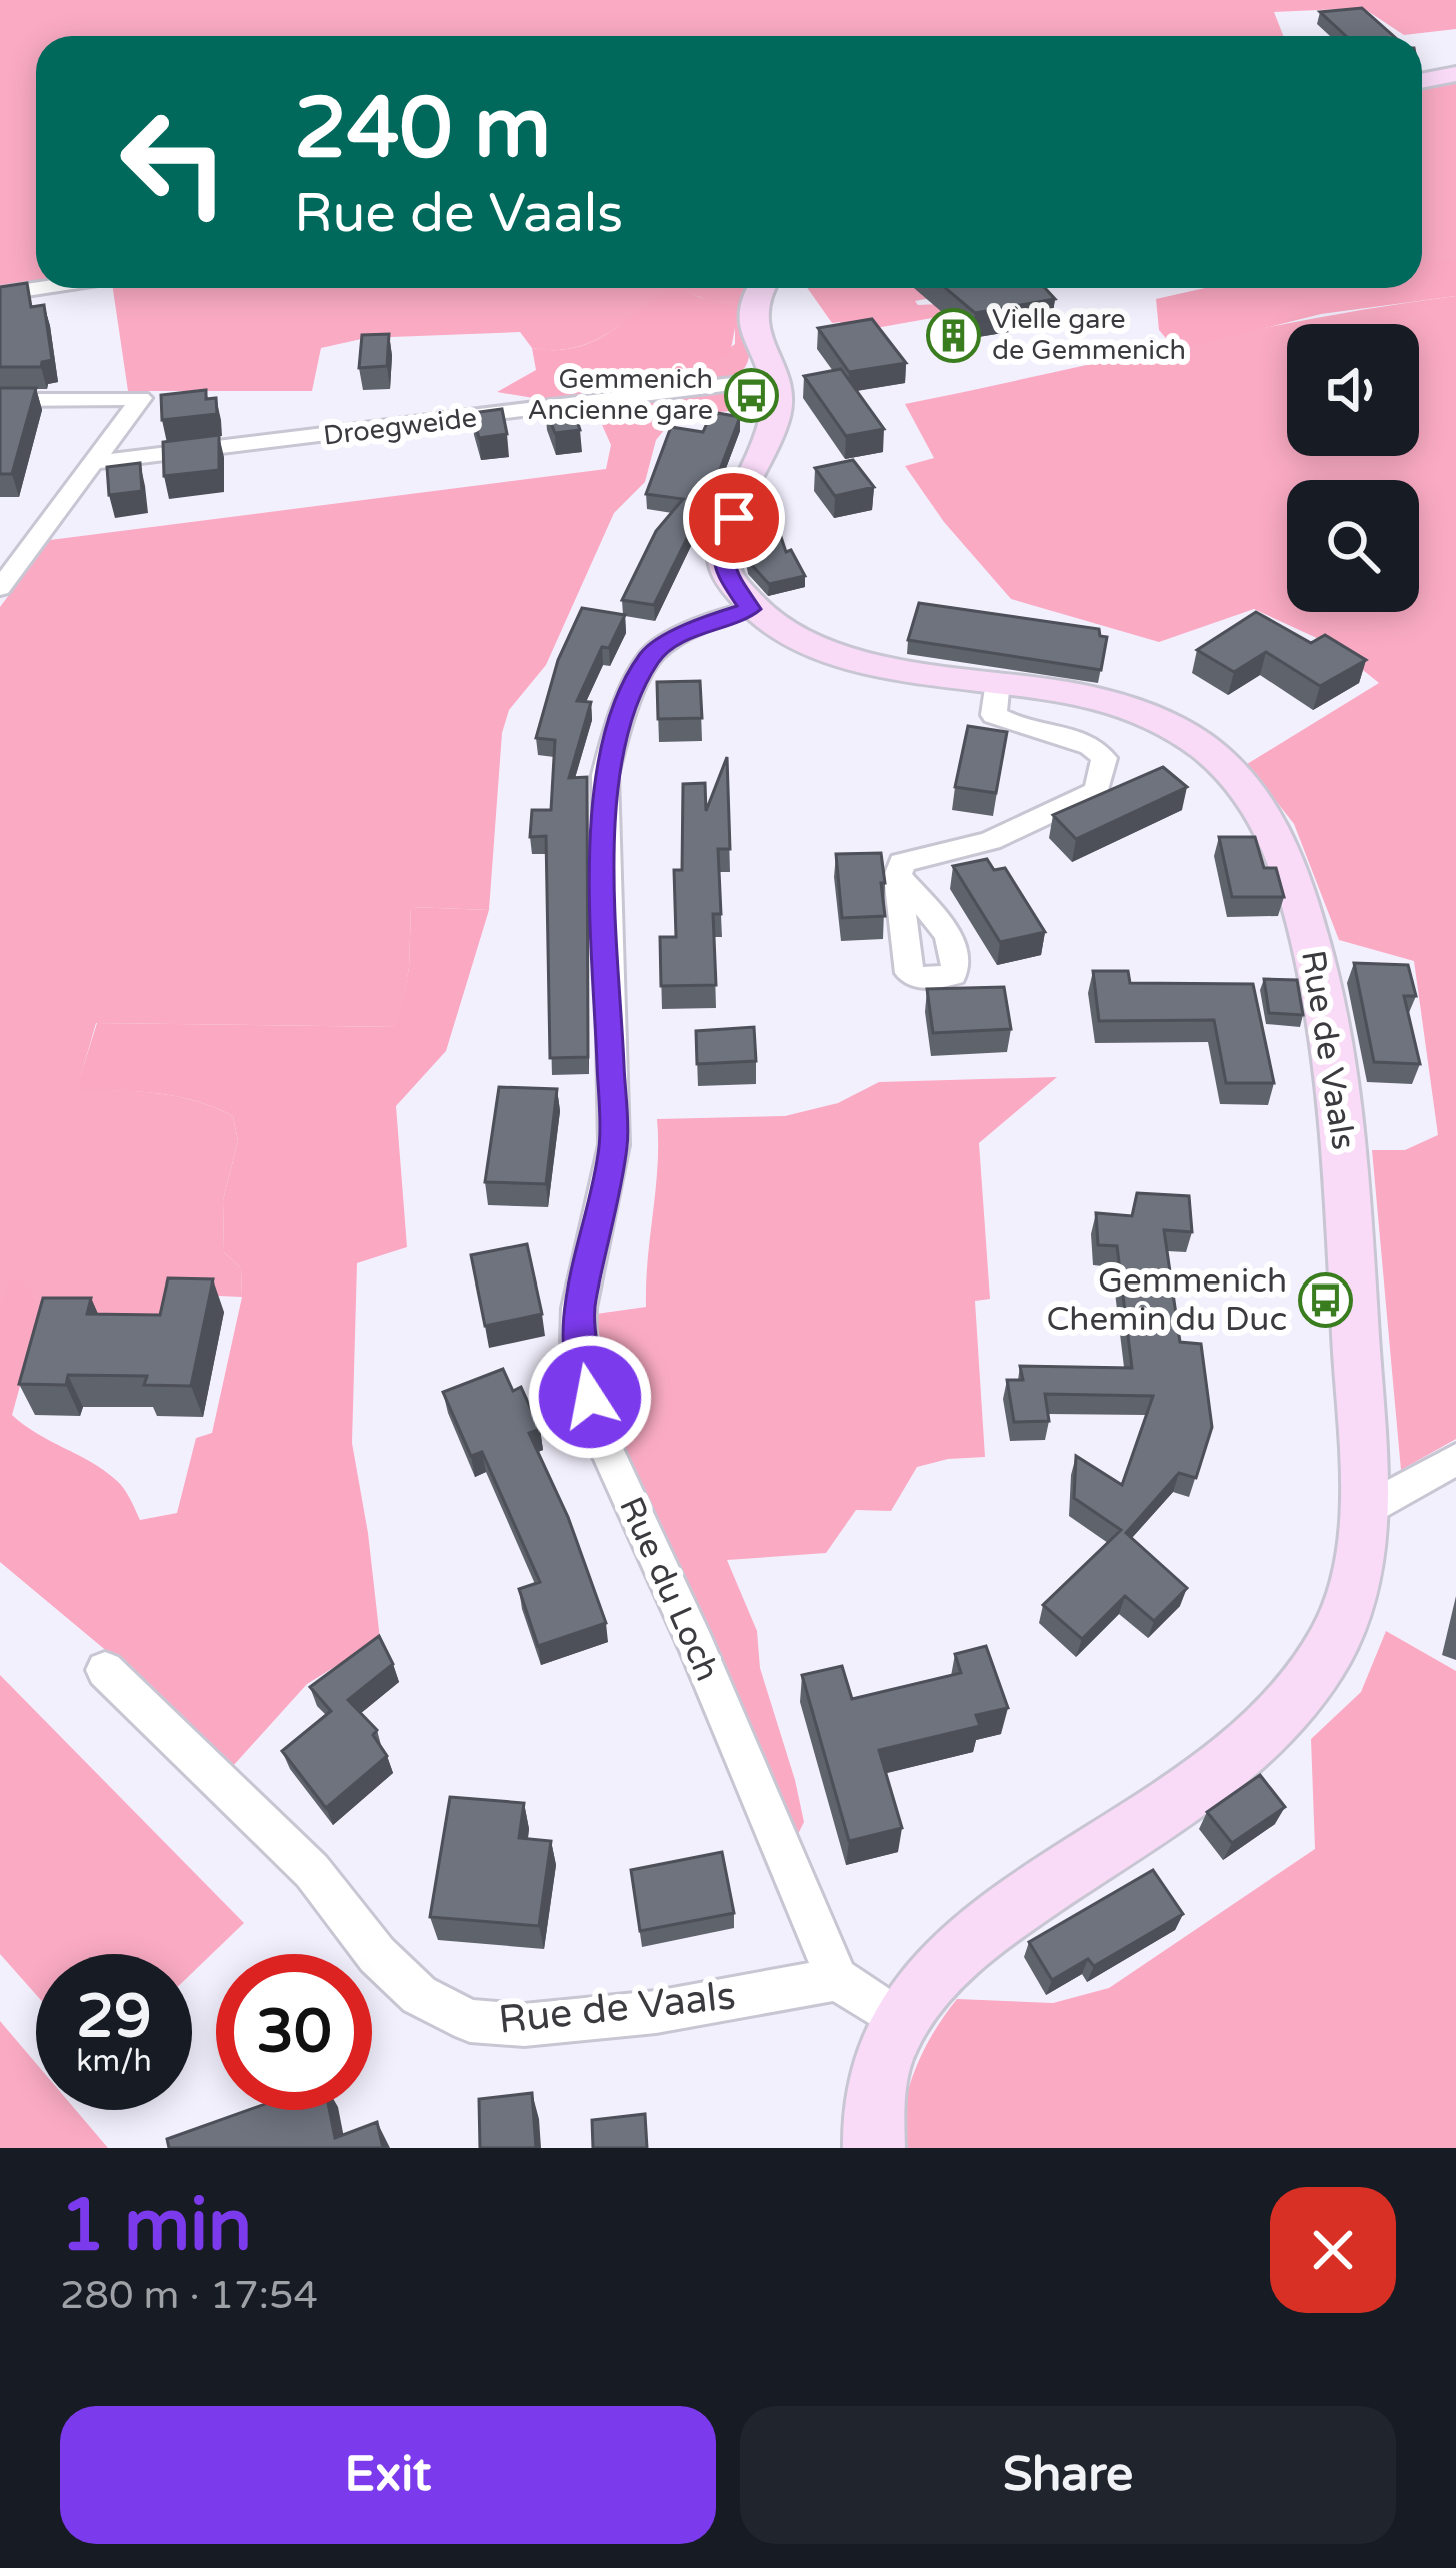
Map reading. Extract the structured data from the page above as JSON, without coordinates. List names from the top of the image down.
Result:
{
  "streets": {
    "main road": ["Rue de Vaals"],
    "street": ["Droegweide", "Rue du Loch"]
  },
  "crossings": [
    ["Droegweide", "Rue de Vaals"],
    ["Rue de Vaals", "Rue du Loch"]
  ],
  "places": {
    "building": ["Vielle gare de Gemmenich"],
    "bus stop": ["Gemmenich Ancienne gare", "Gemmenich Chemin du Duc"]
  },
  "page": {
    "turn": ["240 m", "Rue de Vaals"],
    "speed": "29 km/h",
    "limit": "30",
    "heading": ["1 min", "280 m · 17:54"],
    "buttons": ["Exit", "Share"]
  }
}
